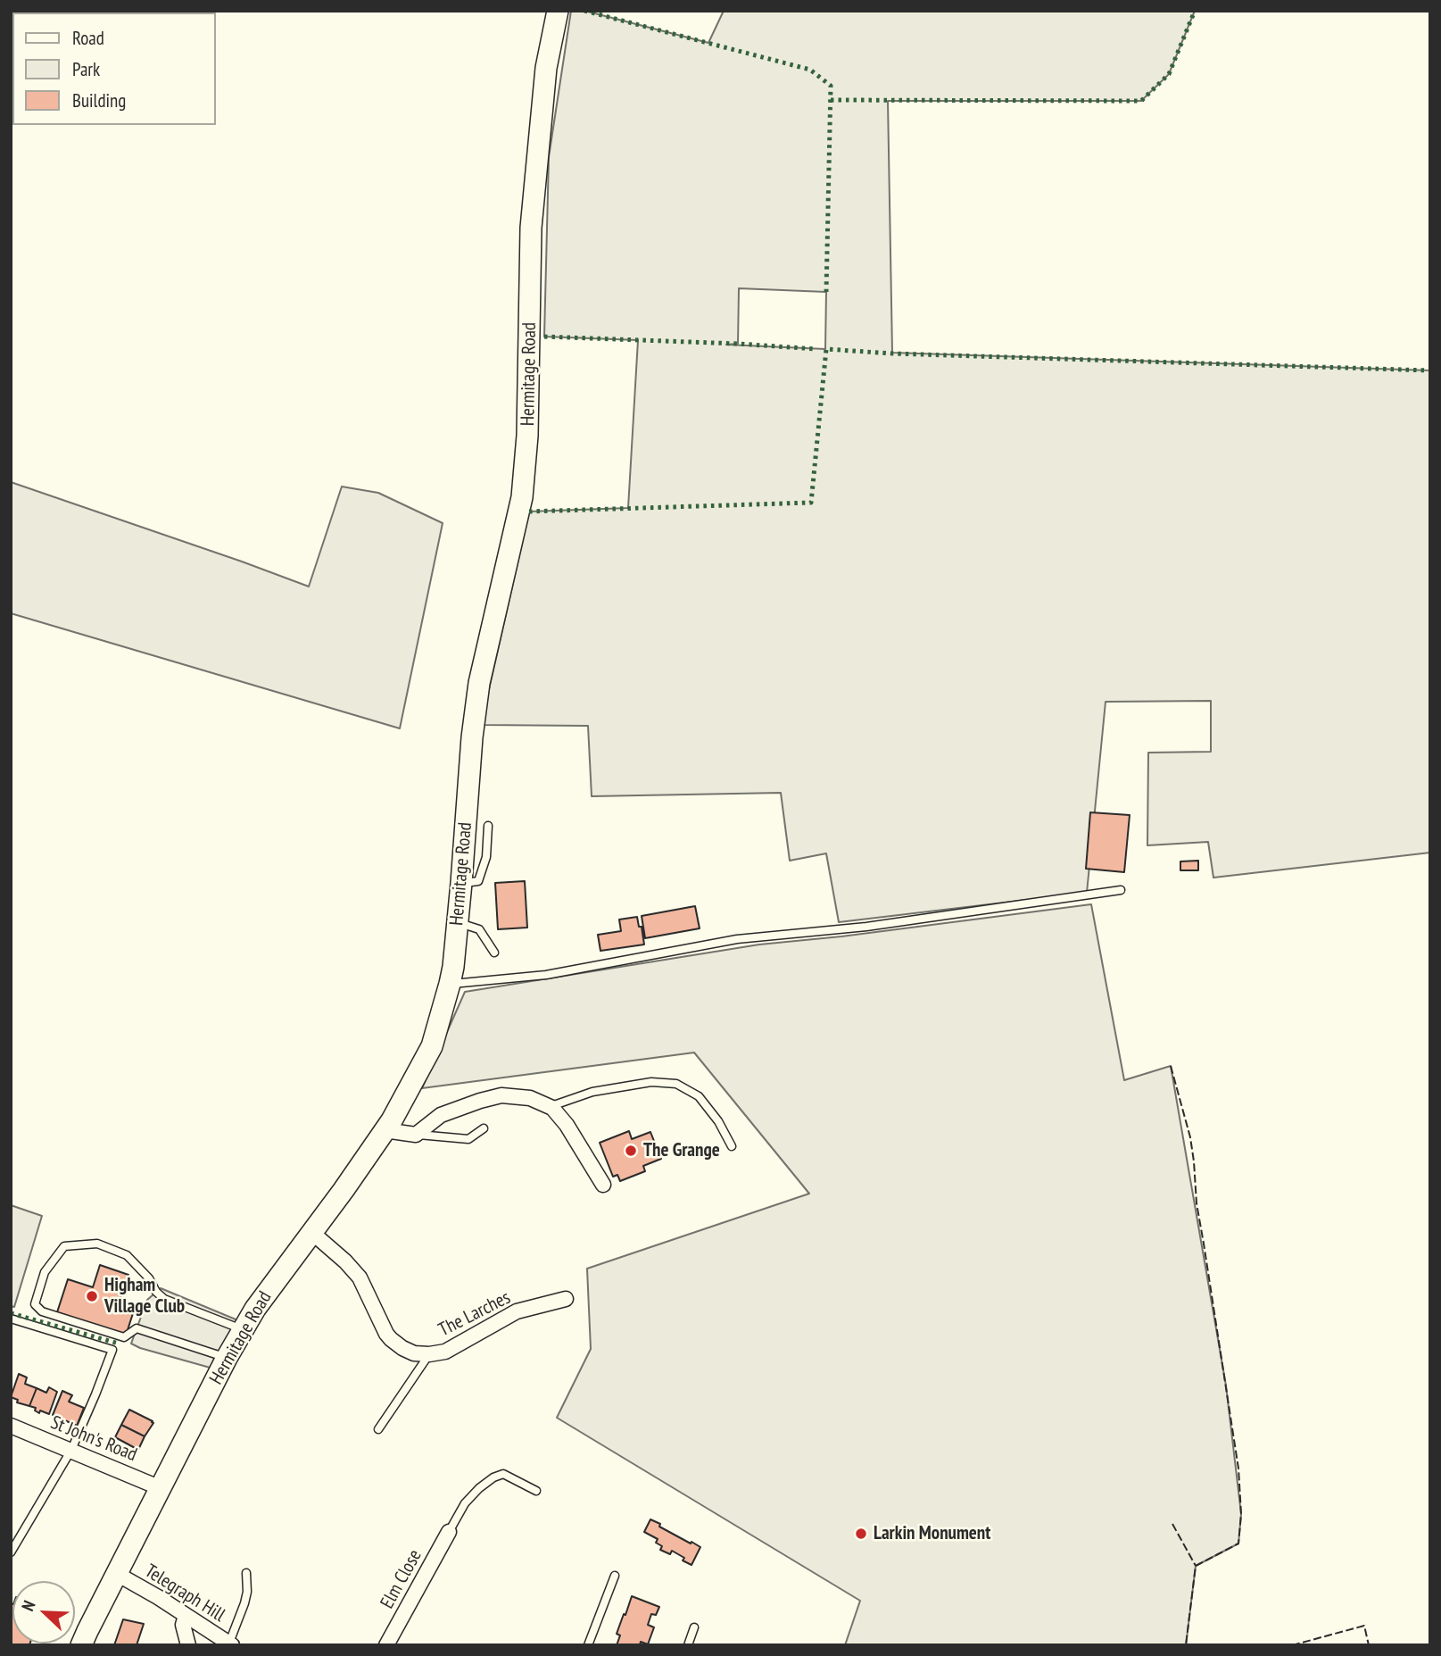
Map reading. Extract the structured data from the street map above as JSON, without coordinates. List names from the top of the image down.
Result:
{
  "streets": {
    "street": [
      "Hermitage Road",
      "The Larches",
      "St John's Road",
      "Elm Close",
      "Telegraph Hill"
    ]
  },
  "crossings": [
    ["Hermitage Road", "The Larches"],
    ["Hermitage Road", "St John's Road"],
    ["Hermitage Road", "Telegraph Hill"]
  ],
  "places": ["The Grange", "Higham Village Club", "Larkin Monument"],
  "legend": ["Road", "Park", "Building"],
  "north": "top left"
}
